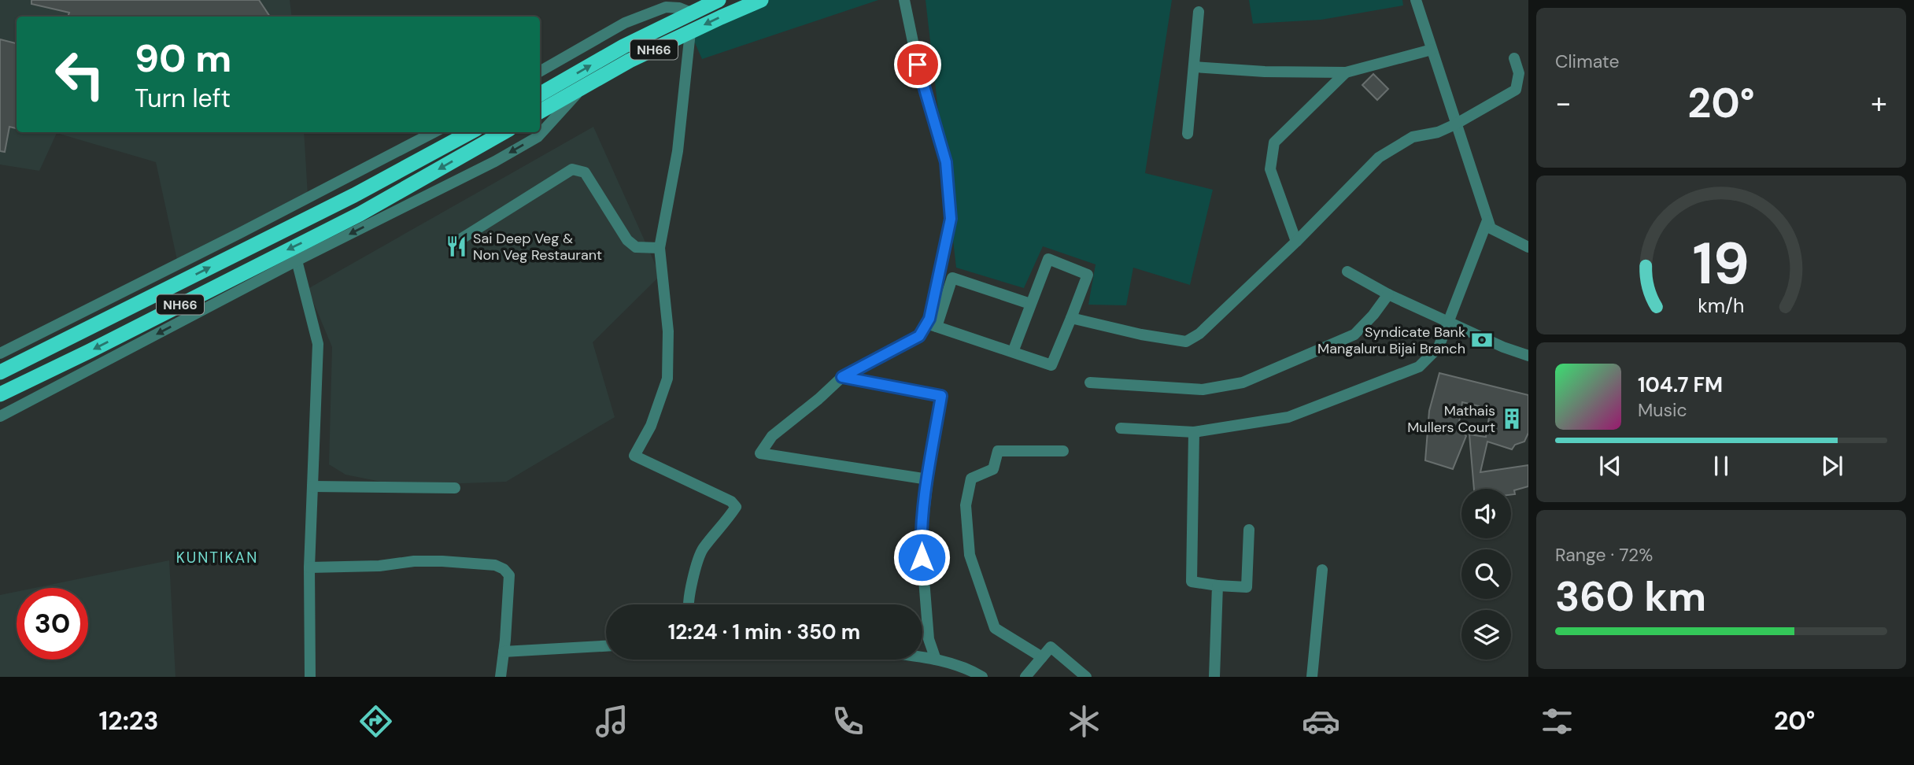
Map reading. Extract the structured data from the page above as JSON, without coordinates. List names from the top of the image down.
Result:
{
  "streets": {
    "highway": ["NH66"]
  },
  "districts": ["KUNTIKAN"],
  "places": {
    "restaurant": ["Sai Deep Veg & Non Veg Restaurant"],
    "bank": ["Syndicate Bank Mangaluru Bijai Branch"],
    "building": ["Mathais Mullers Court"]
  },
  "page": {
    "tile": [
      "Climate",
      ["Range · 72%", "360 km"]
    ],
    "turn": ["90 m", "Turn left"],
    "heat": ["−", "20°", "+"],
    "song": ["104.7 FM", "Music"],
    "limit": "30",
    "trip": "12:24 · 1 min · 350 m",
    "tabs": ["12:23", "20°"],
    "gauge": ["19", "km/h"]
  }
}
